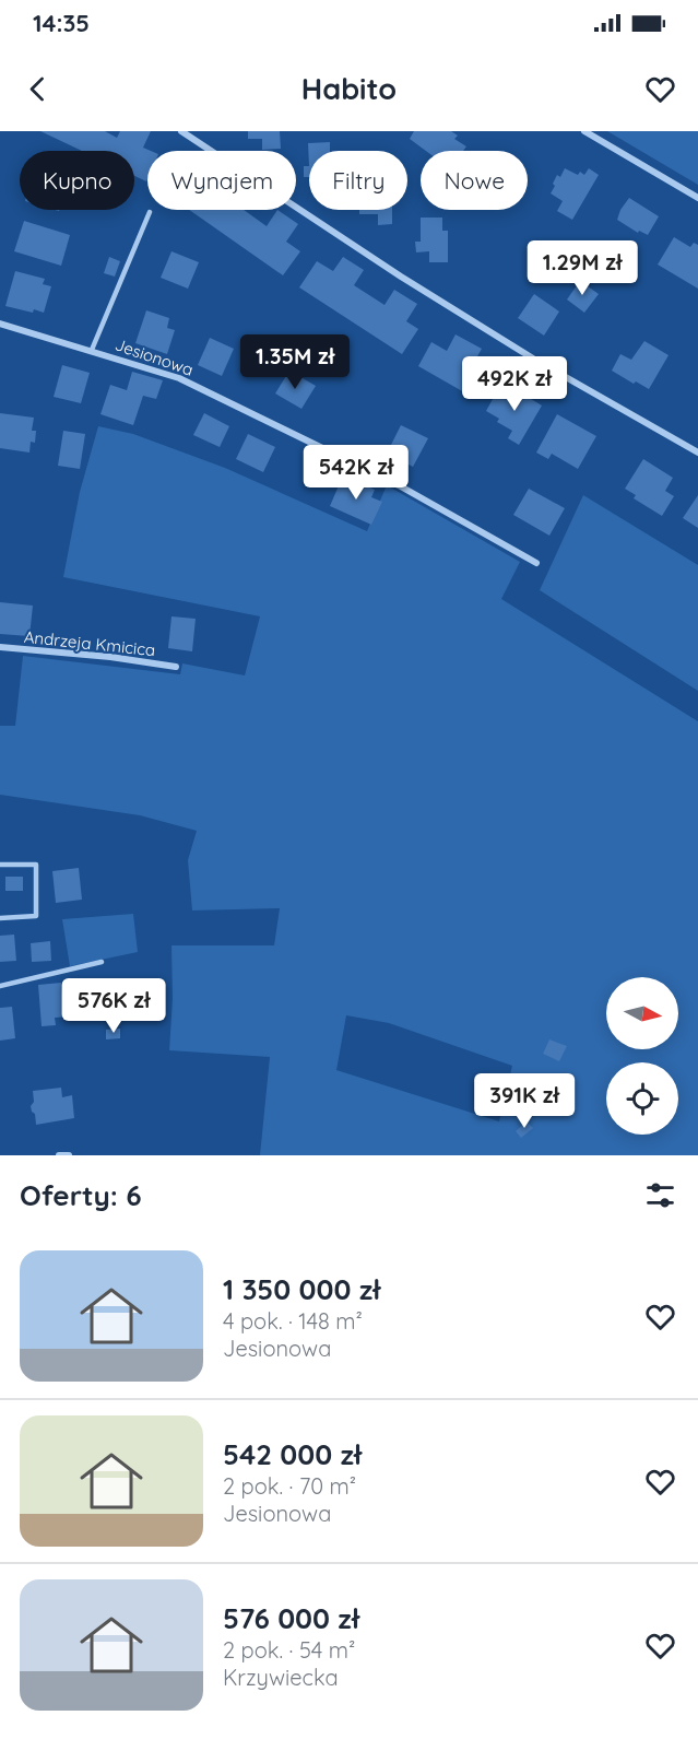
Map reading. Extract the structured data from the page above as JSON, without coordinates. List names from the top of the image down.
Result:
{
  "streets": {
    "street": ["Jesionowa", "Andrzeja Kmicica"]
  },
  "north": "right",
  "page": {
    "status": "14:35",
    "header": "Habito",
    "chip": [
      "Kupno",
      "Wynajem",
      "Filtry",
      "Nowe"
    ],
    "price": [
      "1.29M zł",
      "1.35M zł",
      "492K zł",
      "542K zł",
      "576K zł",
      "391K zł"
    ],
    "heading": "Oferty: 6",
    "list": [
      {
        "name": "1 350 000 zł",
        "note": "4 pok. · 148 m² · Jesionowa"
      },
      {
        "name": "542 000 zł",
        "note": "2 pok. · 70 m² · Jesionowa"
      },
      {
        "name": "576 000 zł",
        "note": "2 pok. · 54 m² · Krzywiecka"
      }
    ]
  }
}
